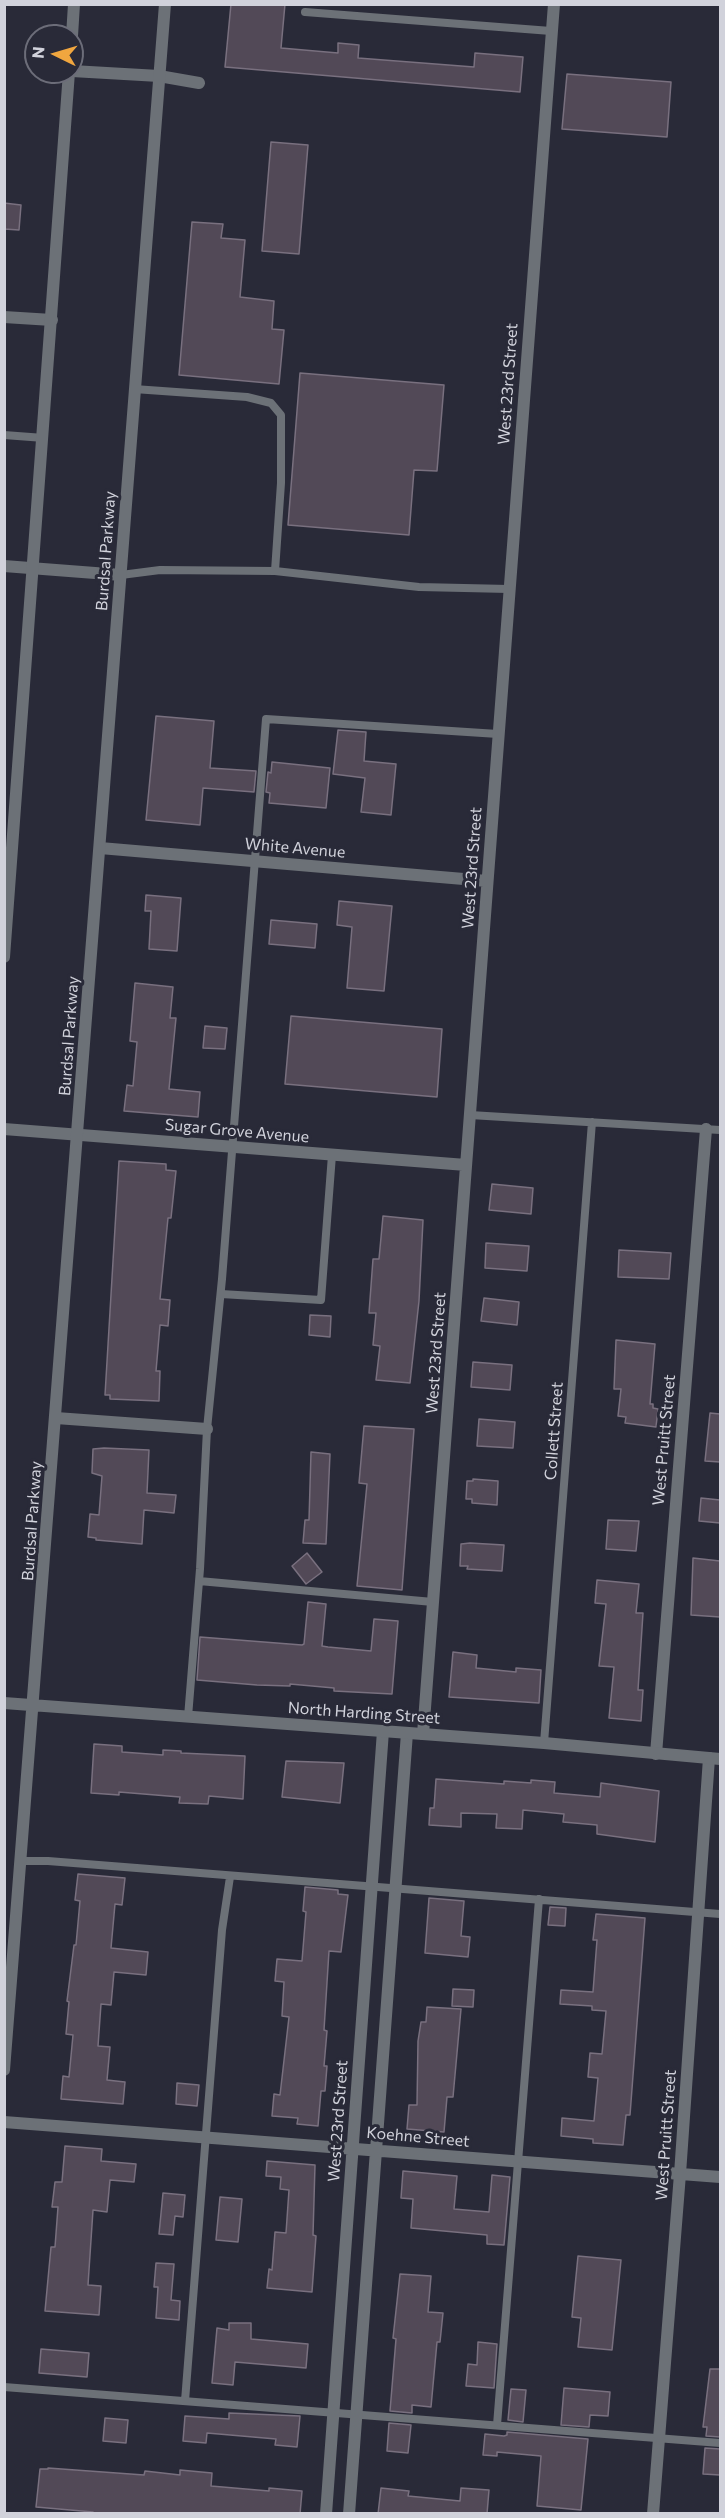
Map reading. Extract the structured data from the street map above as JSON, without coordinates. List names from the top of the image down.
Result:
{
  "streets": {
    "street": [
      "West 23rd Street",
      "Burdsal Parkway",
      "White Avenue",
      "Sugar Grove Avenue",
      "West Pruitt Street",
      "North Harding Street",
      "Koehne Street"
    ],
    "lane": ["Collett Street"]
  },
  "crossings": [
    ["West 23rd Street", "White Avenue"],
    ["West 23rd Street", "Sugar Grove Avenue"],
    ["West 23rd Street", "North Harding Street"],
    ["West 23rd Street", "Koehne Street"],
    ["Burdsal Parkway", "White Avenue"],
    ["Burdsal Parkway", "Sugar Grove Avenue"],
    ["Burdsal Parkway", "North Harding Street"],
    ["Collett Street", "North Harding Street"],
    ["West Pruitt Street", "North Harding Street"],
    ["West Pruitt Street", "Koehne Street"]
  ],
  "north": "left"
}
